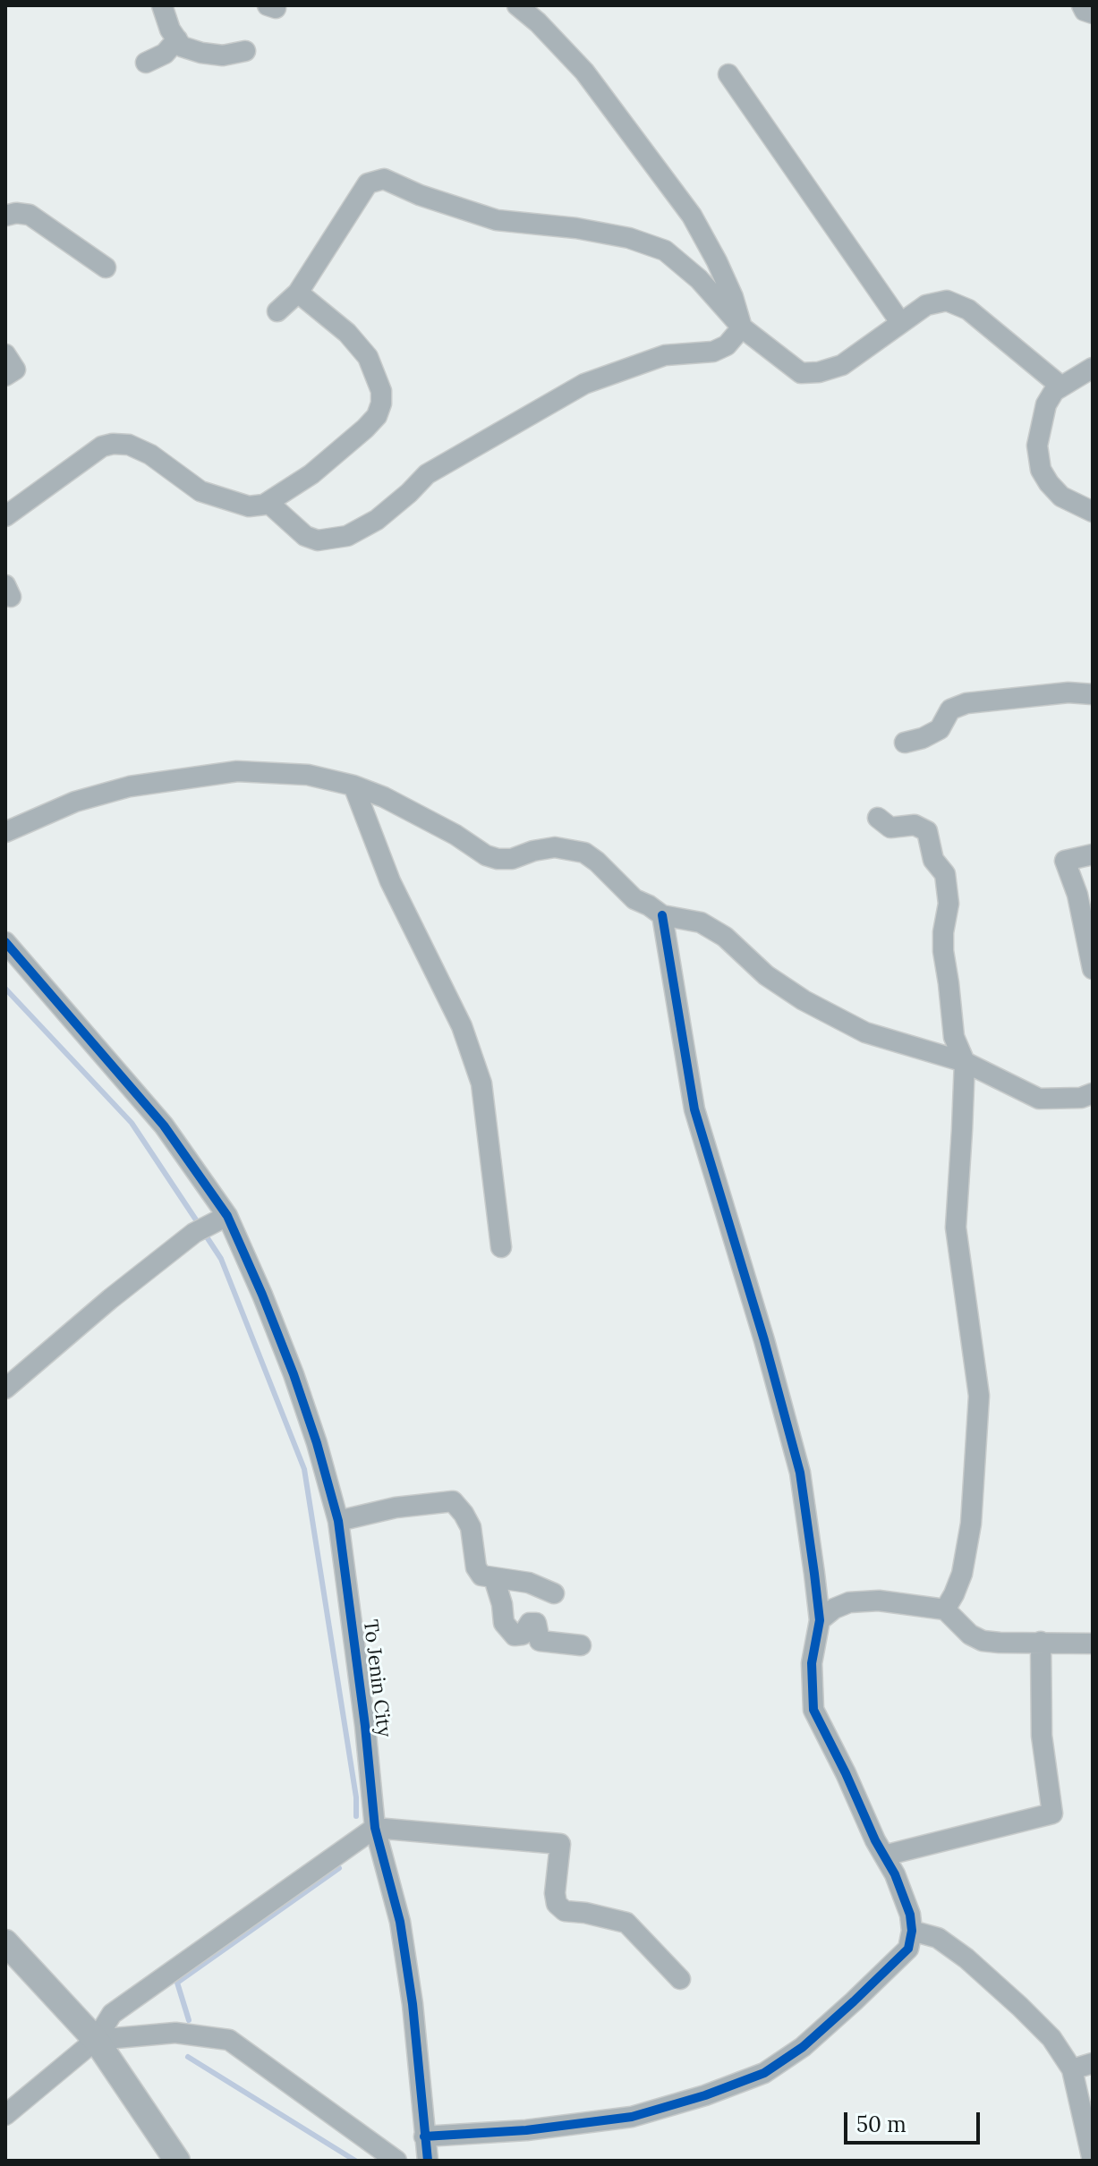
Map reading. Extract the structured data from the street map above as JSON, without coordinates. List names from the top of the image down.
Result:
{
  "streets": {
    "street": ["To Jenin City"]
  },
  "scale_bar": "50 m"
}
